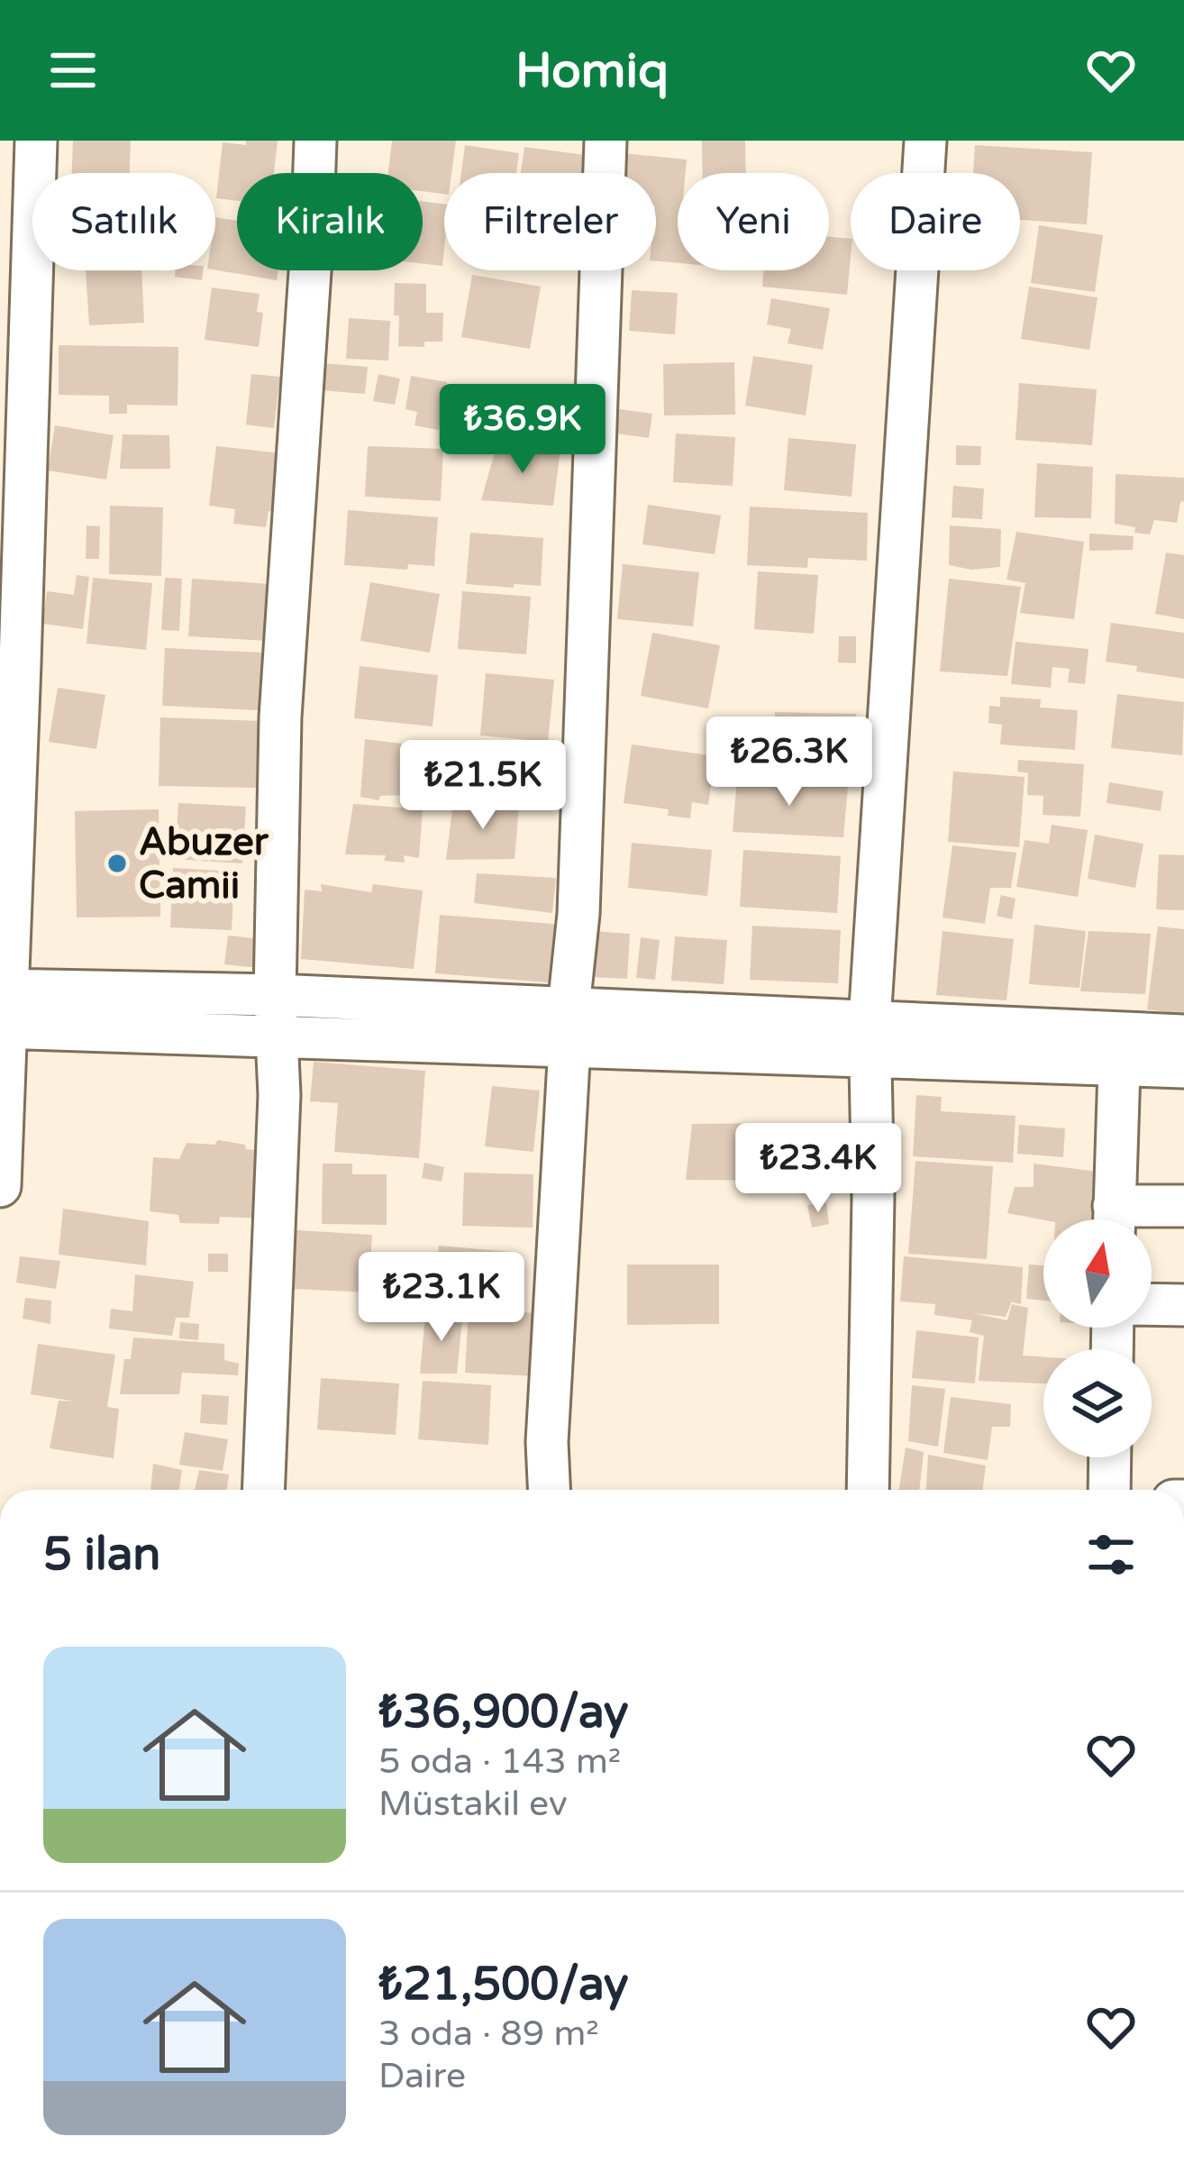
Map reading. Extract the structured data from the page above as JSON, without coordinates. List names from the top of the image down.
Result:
{
  "places": ["Abuzer Camii"],
  "north": "top",
  "page": {
    "header": "Homiq",
    "chip": [
      "Satılık",
      "Kiralık",
      "Filtreler",
      "Yeni",
      "Daire"
    ],
    "price": [
      "₺36.9K",
      "₺26.3K",
      "₺21.5K",
      "₺23.4K",
      "₺23.1K"
    ],
    "heading": "5 ilan",
    "list": [
      {
        "name": "₺36,900/ay",
        "note": "5 oda · 143 m² · Müstakil ev"
      },
      {
        "name": "₺21,500/ay",
        "note": "3 oda · 89 m² · Daire"
      }
    ]
  }
}
